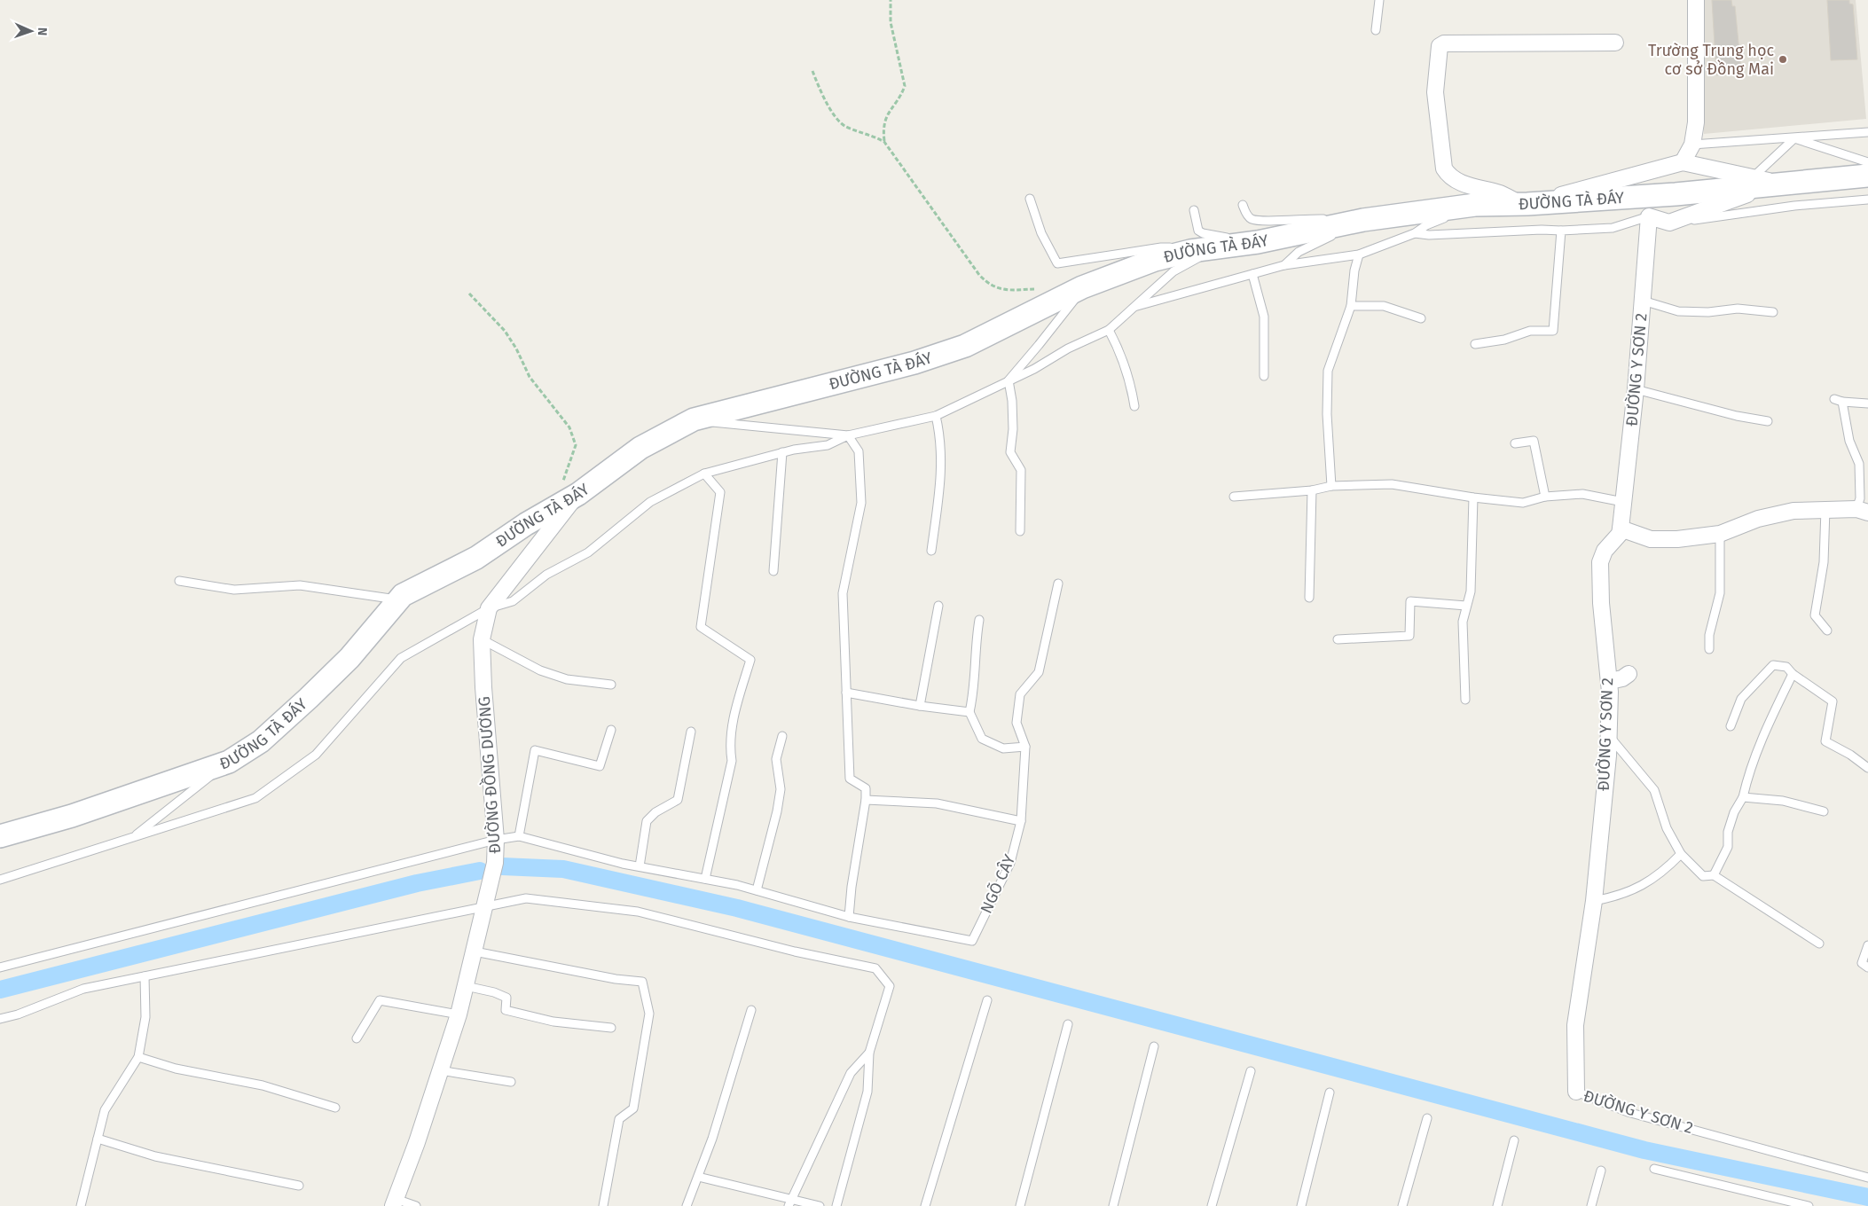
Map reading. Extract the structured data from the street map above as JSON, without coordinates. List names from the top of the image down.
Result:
{
  "streets": {
    "street": ["ĐƯỜNG TÀ ĐÁY", "ĐƯỜNG Y SƠN 2", "ĐƯỜNG ĐỒNG DƯƠNG"],
    "lane": ["NGÕ CÂY"]
  },
  "crossings": [
    ["ĐƯỜNG TÀ ĐÁY", "ĐƯỜNG ĐỒNG DƯƠNG"]
  ],
  "places": ["Trường Trung học cơ sở Đồng Mai"],
  "north": "right"
}
